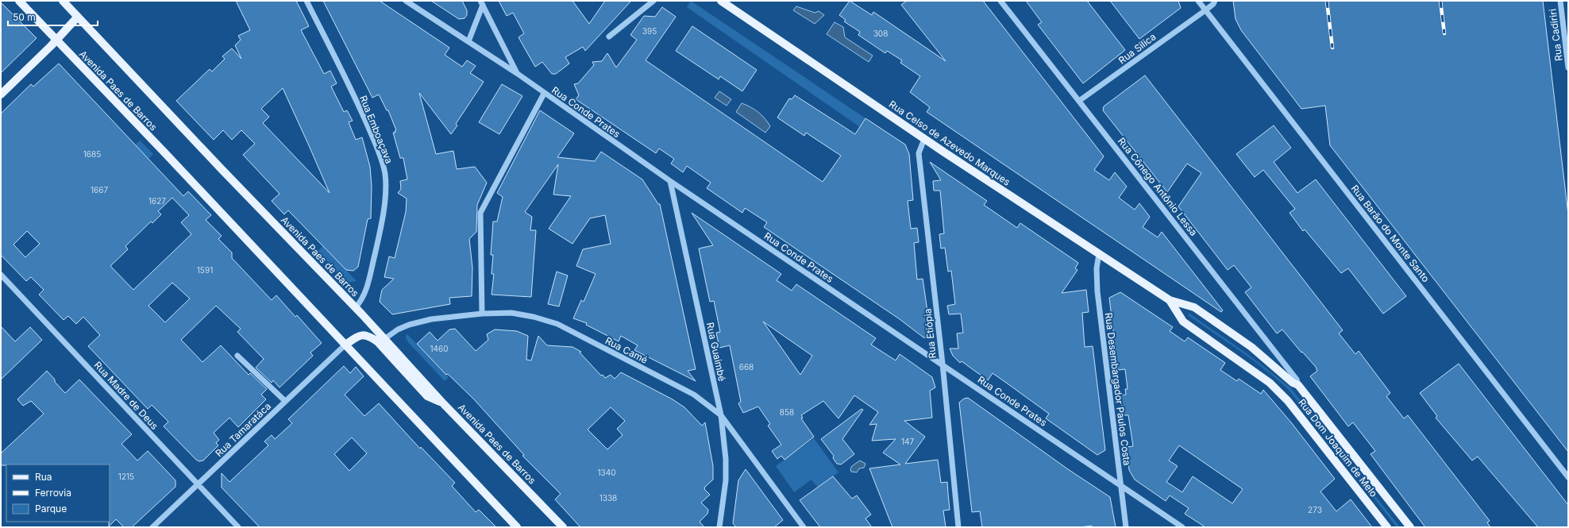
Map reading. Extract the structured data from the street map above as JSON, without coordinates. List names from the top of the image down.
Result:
{
  "streets": {
    "main road": ["Avenida Paes de Barros", "Rua Celso de Azevedo Marques", "Rua Dom Joaquim de Melo"],
    "street": [
      "Rua Cadiriri",
      "Rua Silica",
      "Rua Conde Prates",
      "Rua Emboaçava",
      "Rua Cônego Antônio Lessa",
      "Rua Barão do Monte Santo",
      "Rua Etiópia",
      "Rua Camé",
      "Rua Guaimbé",
      "Rua Desembargador Paulos Costa",
      "Rua Madre de Deus",
      "Rua Tamaratáca"
    ]
  },
  "crossings": [
    ["Rua Silica", "Rua Cônego Antônio Lessa"],
    ["Rua Silica", "Rua Barão do Monte Santo"],
    ["Avenida Paes de Barros", "Rua Emboaçava"],
    ["Avenida Paes de Barros", "Rua Camé"],
    ["Avenida Paes de Barros", "Rua Tamaratáca"],
    ["Rua Conde Prates", "Rua Etiópia"],
    ["Rua Conde Prates", "Rua Guaimbé"],
    ["Rua Conde Prates", "Rua Desembargador Paulos Costa"],
    ["Rua Celso de Azevedo Marques", "Rua Cônego Antônio Lessa"],
    ["Rua Celso de Azevedo Marques", "Rua Etiópia"],
    ["Rua Celso de Azevedo Marques", "Rua Desembargador Paulos Costa"],
    ["Rua Celso de Azevedo Marques", "Rua Dom Joaquim de Melo"],
    ["Rua Cônego Antônio Lessa", "Rua Dom Joaquim de Melo"],
    ["Rua Camé", "Rua Guaimbé"],
    ["Rua Madre de Deus", "Rua Tamaratáca"]
  ],
  "house_numbers": [
    "395",
    "308",
    "1685",
    "1667",
    "1627",
    "1591",
    "1460",
    "668",
    "858",
    "147",
    "1340",
    "1215",
    "1338",
    "273"
  ],
  "legend": ["Rua", "Ferrovia", "Parque"],
  "scale_bar": "50 m"
}
